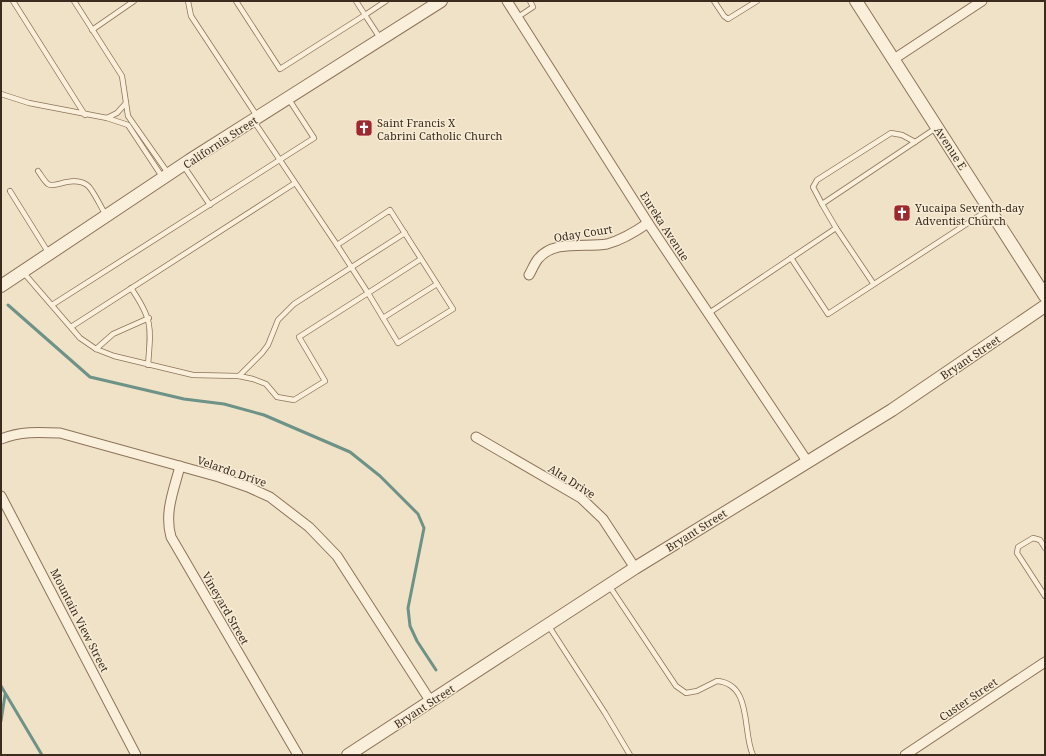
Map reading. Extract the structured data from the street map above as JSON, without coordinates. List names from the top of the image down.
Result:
{
  "streets": {
    "street": [
      "California Street",
      "Avenue E",
      "Eureka Avenue",
      "Oday Court",
      "Bryant Street",
      "Velardo Drive",
      "Alta Drive",
      "Vineyard Street",
      "Mountain View Street",
      "Custer Street"
    ]
  },
  "crossings": [
    ["Eureka Avenue", "Oday Court"],
    ["Eureka Avenue", "Bryant Street"],
    ["Bryant Street", "Velardo Drive"],
    ["Bryant Street", "Alta Drive"],
    ["Velardo Drive", "Vineyard Street"]
  ],
  "places": {
    "church": ["Saint Francis X Cabrini Catholic Church", "Yucaipa Seventh-day Adventist Church"]
  }
}
